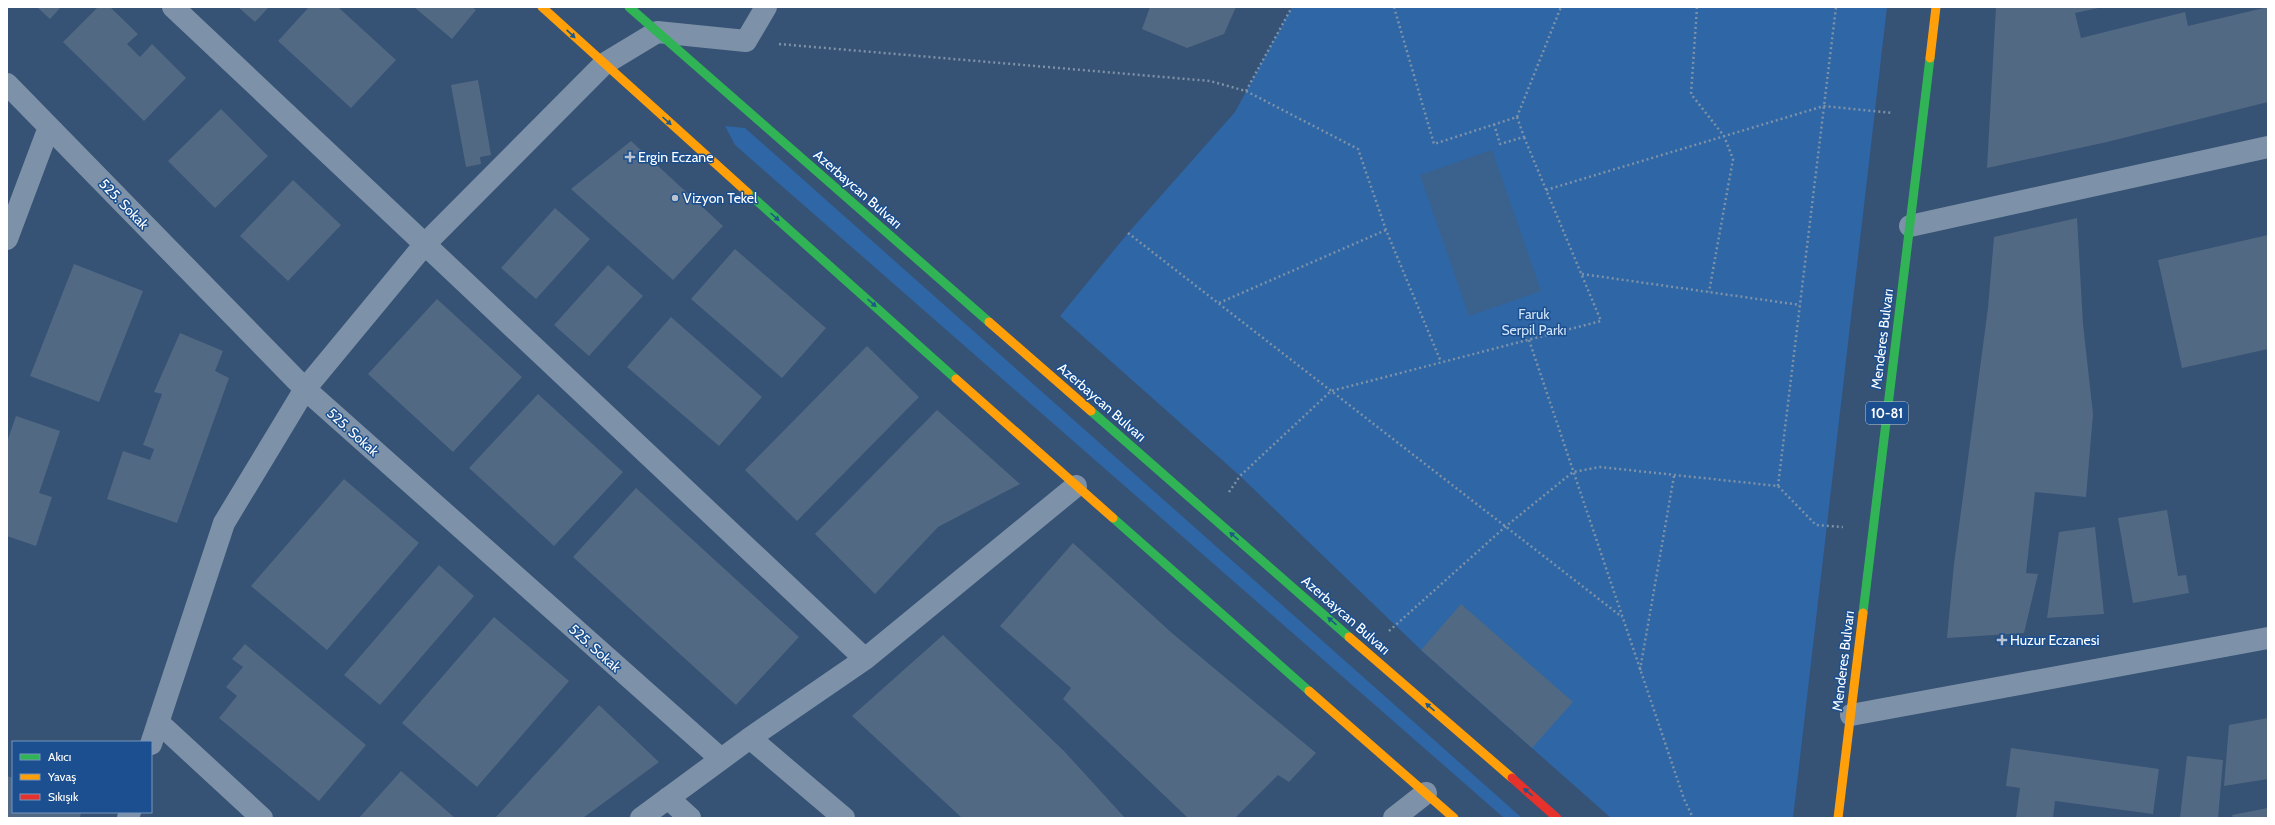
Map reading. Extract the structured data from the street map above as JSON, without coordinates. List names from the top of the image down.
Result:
{
  "streets": {
    "main road": ["Azerbaycan Bulvarı", "Menderes Bulvarı", "10-81"],
    "street": ["525. Sokak"]
  },
  "parks": ["Faruk Serpil Parkı"],
  "places": {
    "health": ["Ergin Eczane", "Huzur Eczanesi"],
    "other": ["Vizyon Tekel"]
  },
  "legend": ["Akıcı", "Yavaş", "Sıkışık"]
}
